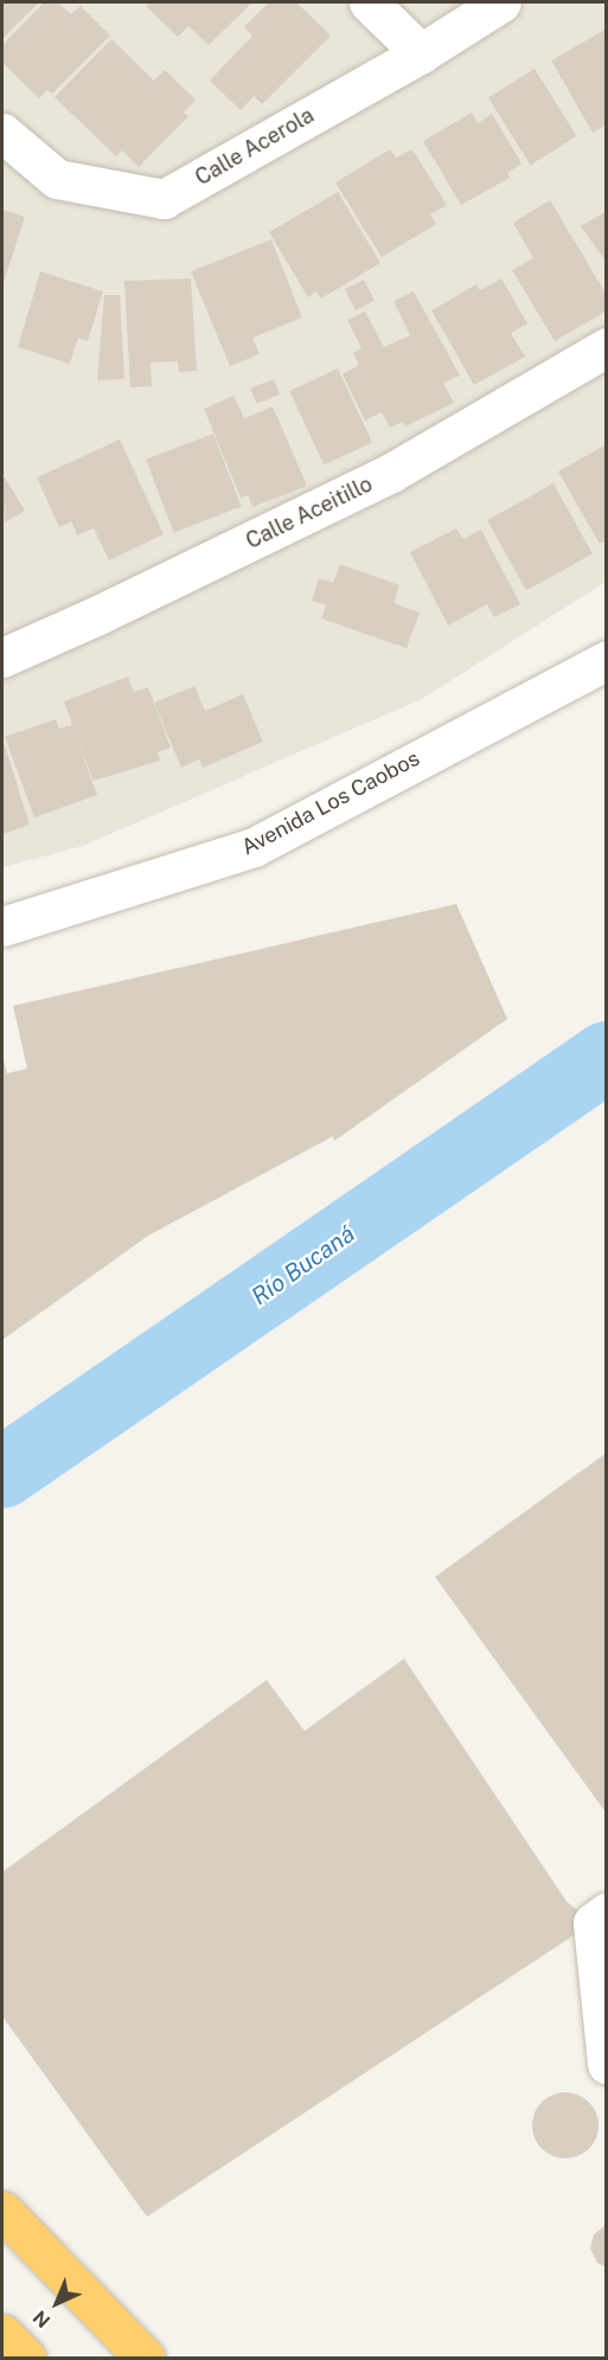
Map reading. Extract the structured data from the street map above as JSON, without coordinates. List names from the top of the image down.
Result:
{
  "streets": {
    "street": ["Calle Acerola", "Calle Aceitillo", "Avenida Los Caobos"]
  },
  "water": ["Río Bucaná"],
  "north": "bottom left"
}
